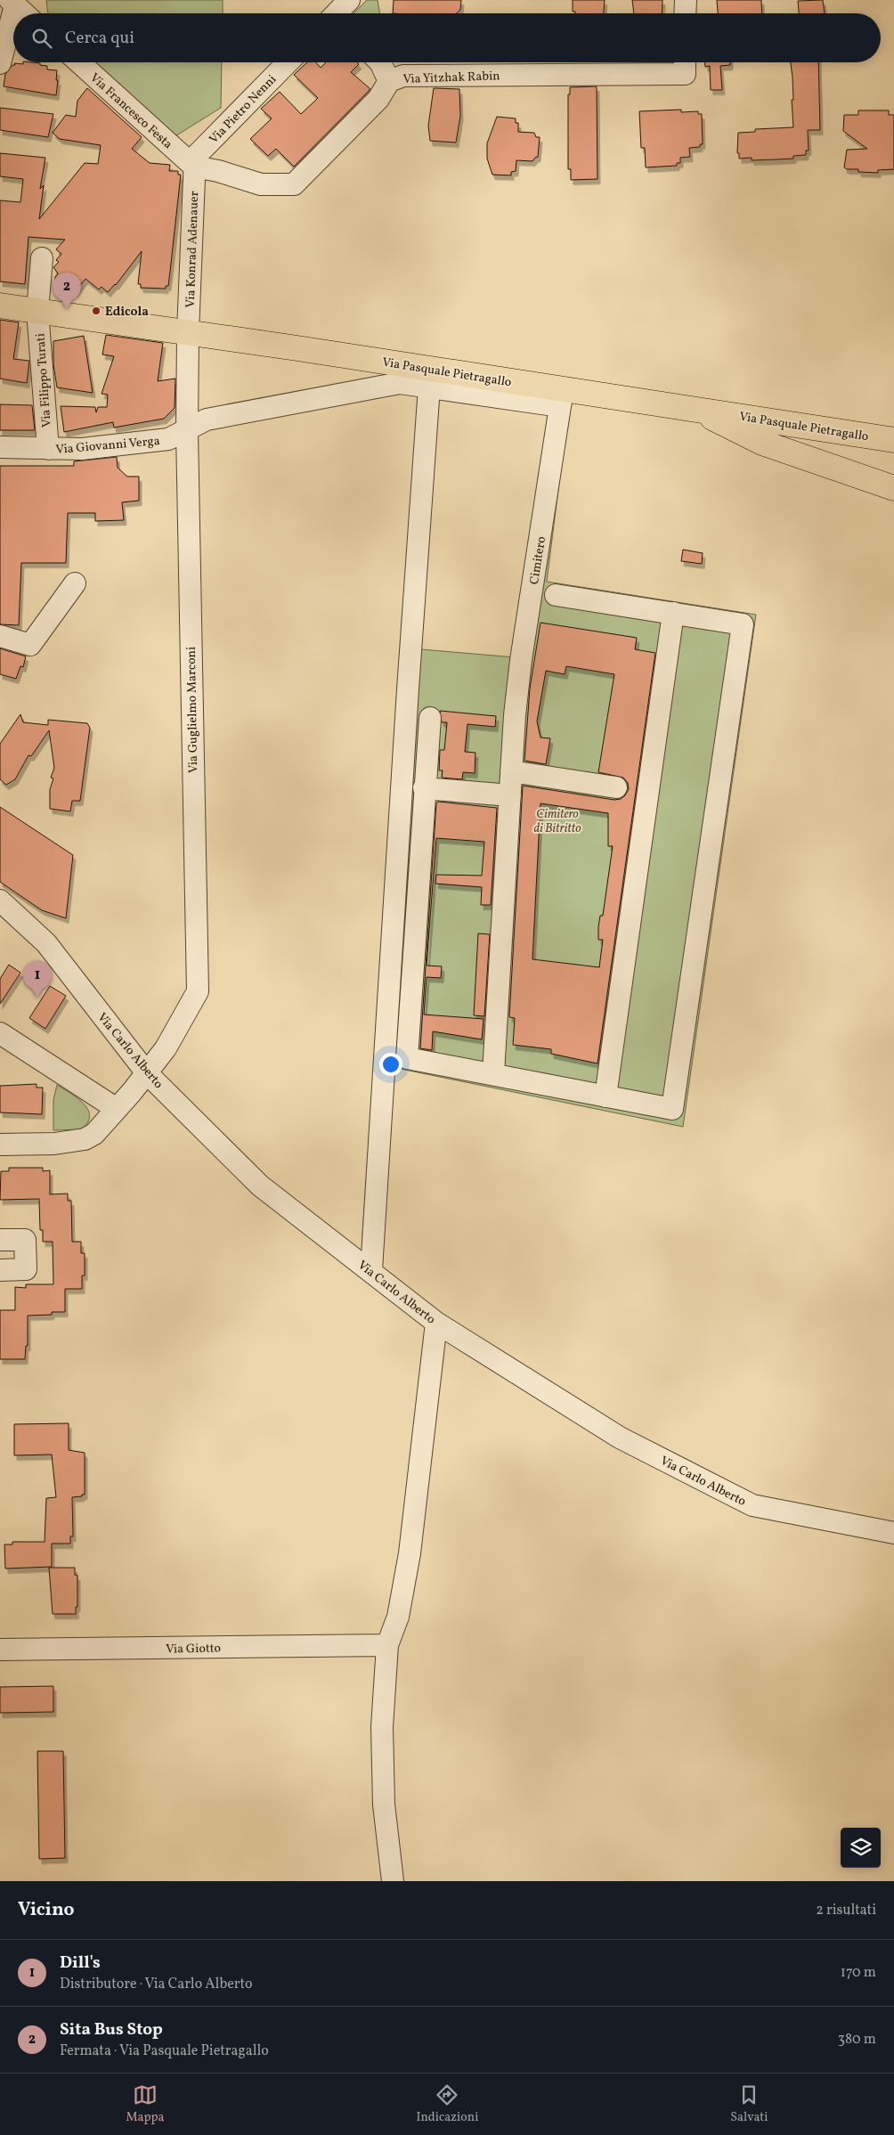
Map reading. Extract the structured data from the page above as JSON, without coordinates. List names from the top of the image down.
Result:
{
  "streets": {
    "main road": ["Via Pasquale Pietragallo"],
    "street": [
      "Via Yitzhak Rabin",
      "Via Pietro Nenni",
      "Via Francesco Festa",
      "Via Konrad Adenauer",
      "Via Filippo Turati",
      "Via Giovanni Verga",
      "Cimitero",
      "Via Guglielmo Marconi",
      "Via Carlo Alberto",
      "Via Giotto"
    ]
  },
  "crossings": [
    ["Via Yitzhak Rabin", "Via Pietro Nenni"],
    ["Via Yitzhak Rabin", "Via Francesco Festa"],
    ["Via Yitzhak Rabin", "Via Konrad Adenauer"],
    ["Via Pietro Nenni", "Via Francesco Festa"],
    ["Via Pietro Nenni", "Via Konrad Adenauer"],
    ["Via Francesco Festa", "Via Konrad Adenauer"],
    ["Via Konrad Adenauer", "Via Pasquale Pietragallo"],
    ["Via Konrad Adenauer", "Via Guglielmo Marconi"],
    ["Via Pasquale Pietragallo", "Via Filippo Turati"],
    ["Via Pasquale Pietragallo", "Via Giovanni Verga"],
    ["Via Pasquale Pietragallo", "Cimitero"],
    ["Via Pasquale Pietragallo", "Via Guglielmo Marconi"],
    ["Via Filippo Turati", "Via Giovanni Verga"],
    ["Via Giovanni Verga", "Cimitero"],
    ["Via Giovanni Verga", "Via Guglielmo Marconi"],
    ["Via Guglielmo Marconi", "Via Carlo Alberto"]
  ],
  "parks": ["Cimitero di Bitritto"],
  "places": ["Edicola"],
  "page": {
    "search": "Cerca qui",
    "pins": ["2", "1"],
    "heading": ["Vicino", "2 risultati"],
    "list": [
      {
        "mark": "1",
        "name": "Dill's",
        "note": "Distributore · Via Carlo Alberto",
        "value": "170 m"
      },
      {
        "mark": "2",
        "name": "Sita Bus Stop",
        "note": "Fermata · Via Pasquale Pietragallo",
        "value": "380 m"
      }
    ],
    "nav": ["Mappa", "Indicazioni", "Salvati"]
  }
}
